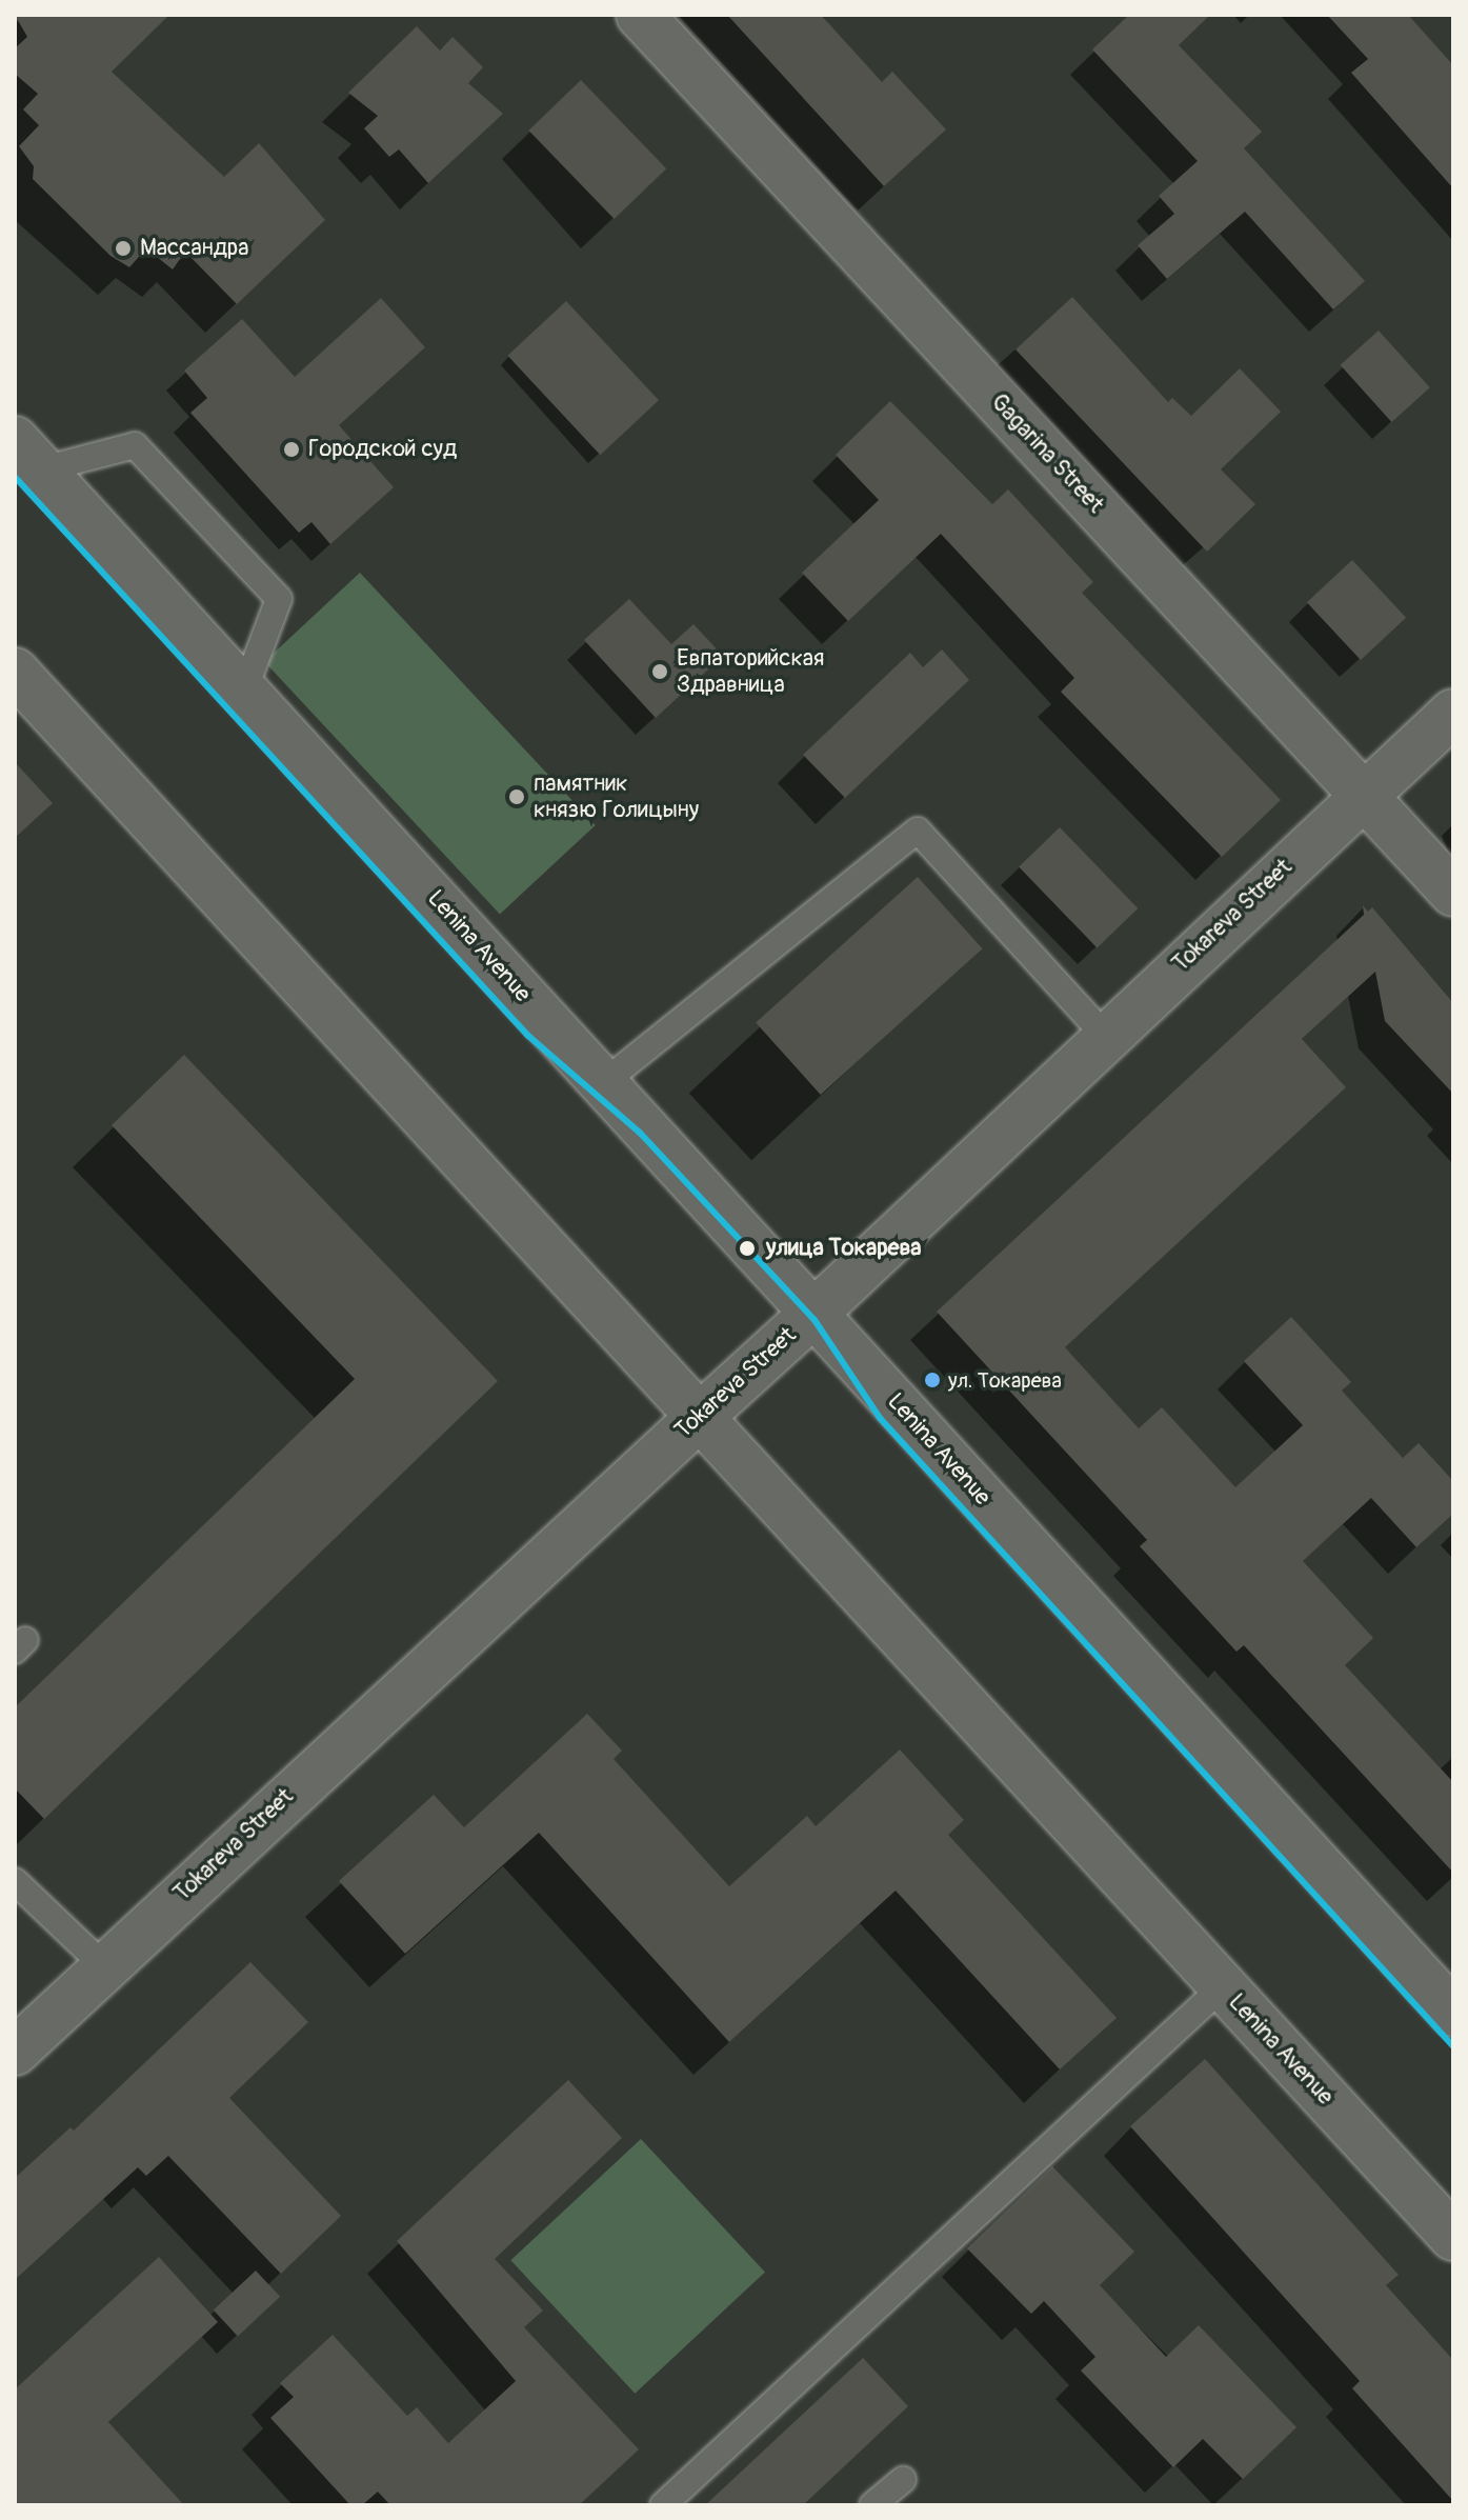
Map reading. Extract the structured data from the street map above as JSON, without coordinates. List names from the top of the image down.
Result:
{
  "streets": {
    "street": ["Gagarina Street", "Tokareva Street", "Lenina Avenue"]
  },
  "crossings": [
    ["Gagarina Street", "Tokareva Street"],
    ["Tokareva Street", "Lenina Avenue"]
  ],
  "places": [
    "Массандра",
    "Городской суд",
    "Евпаторийская Здравница",
    "памятник князю Голицыну",
    "улица Токарева",
    "ул. Токарева"
  ]
}
